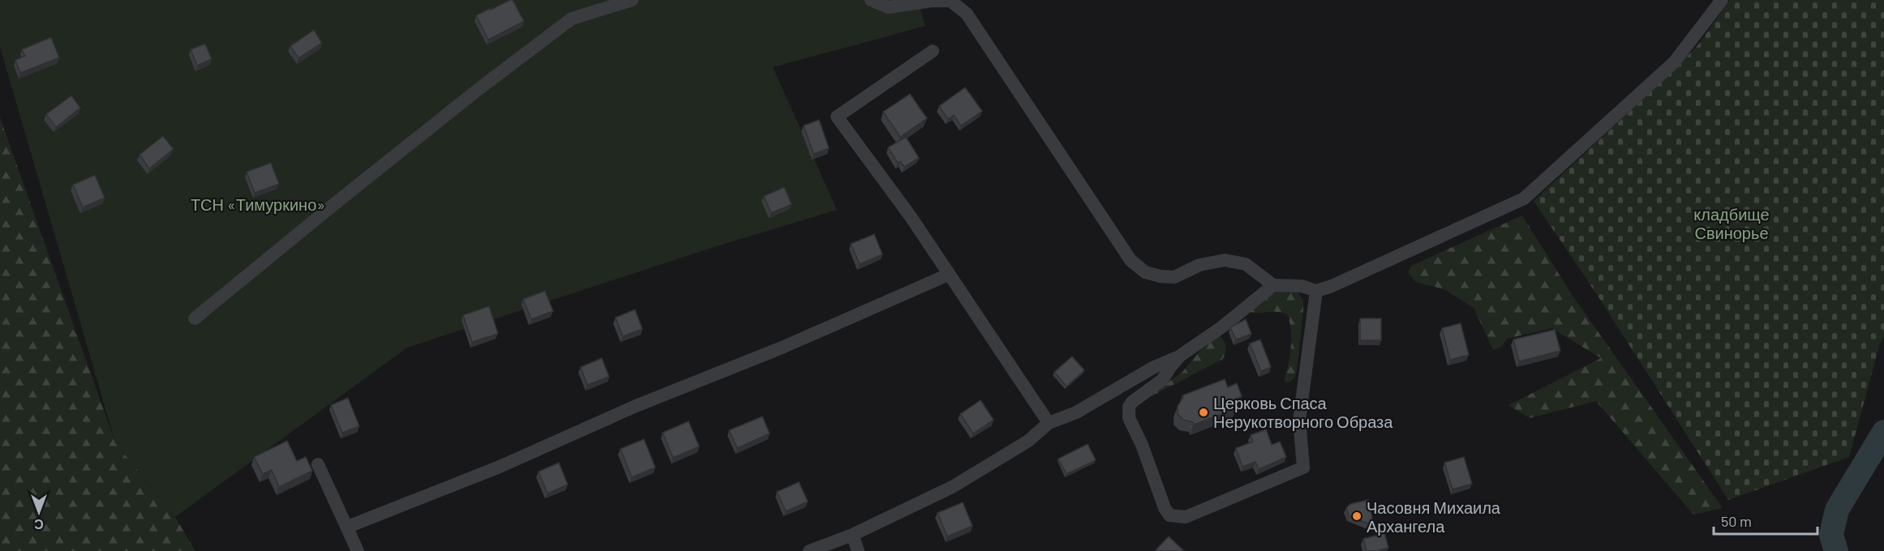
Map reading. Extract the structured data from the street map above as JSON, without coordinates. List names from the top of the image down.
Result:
{
  "parks": ["ТСН «Тимуркино»", "кладбище Свинорье"],
  "places": ["Церковь Спаса Нерукотворного Образа", "Часовня Михаила Архангела"],
  "scale_bar": "50 m",
  "north": "bottom"
}
